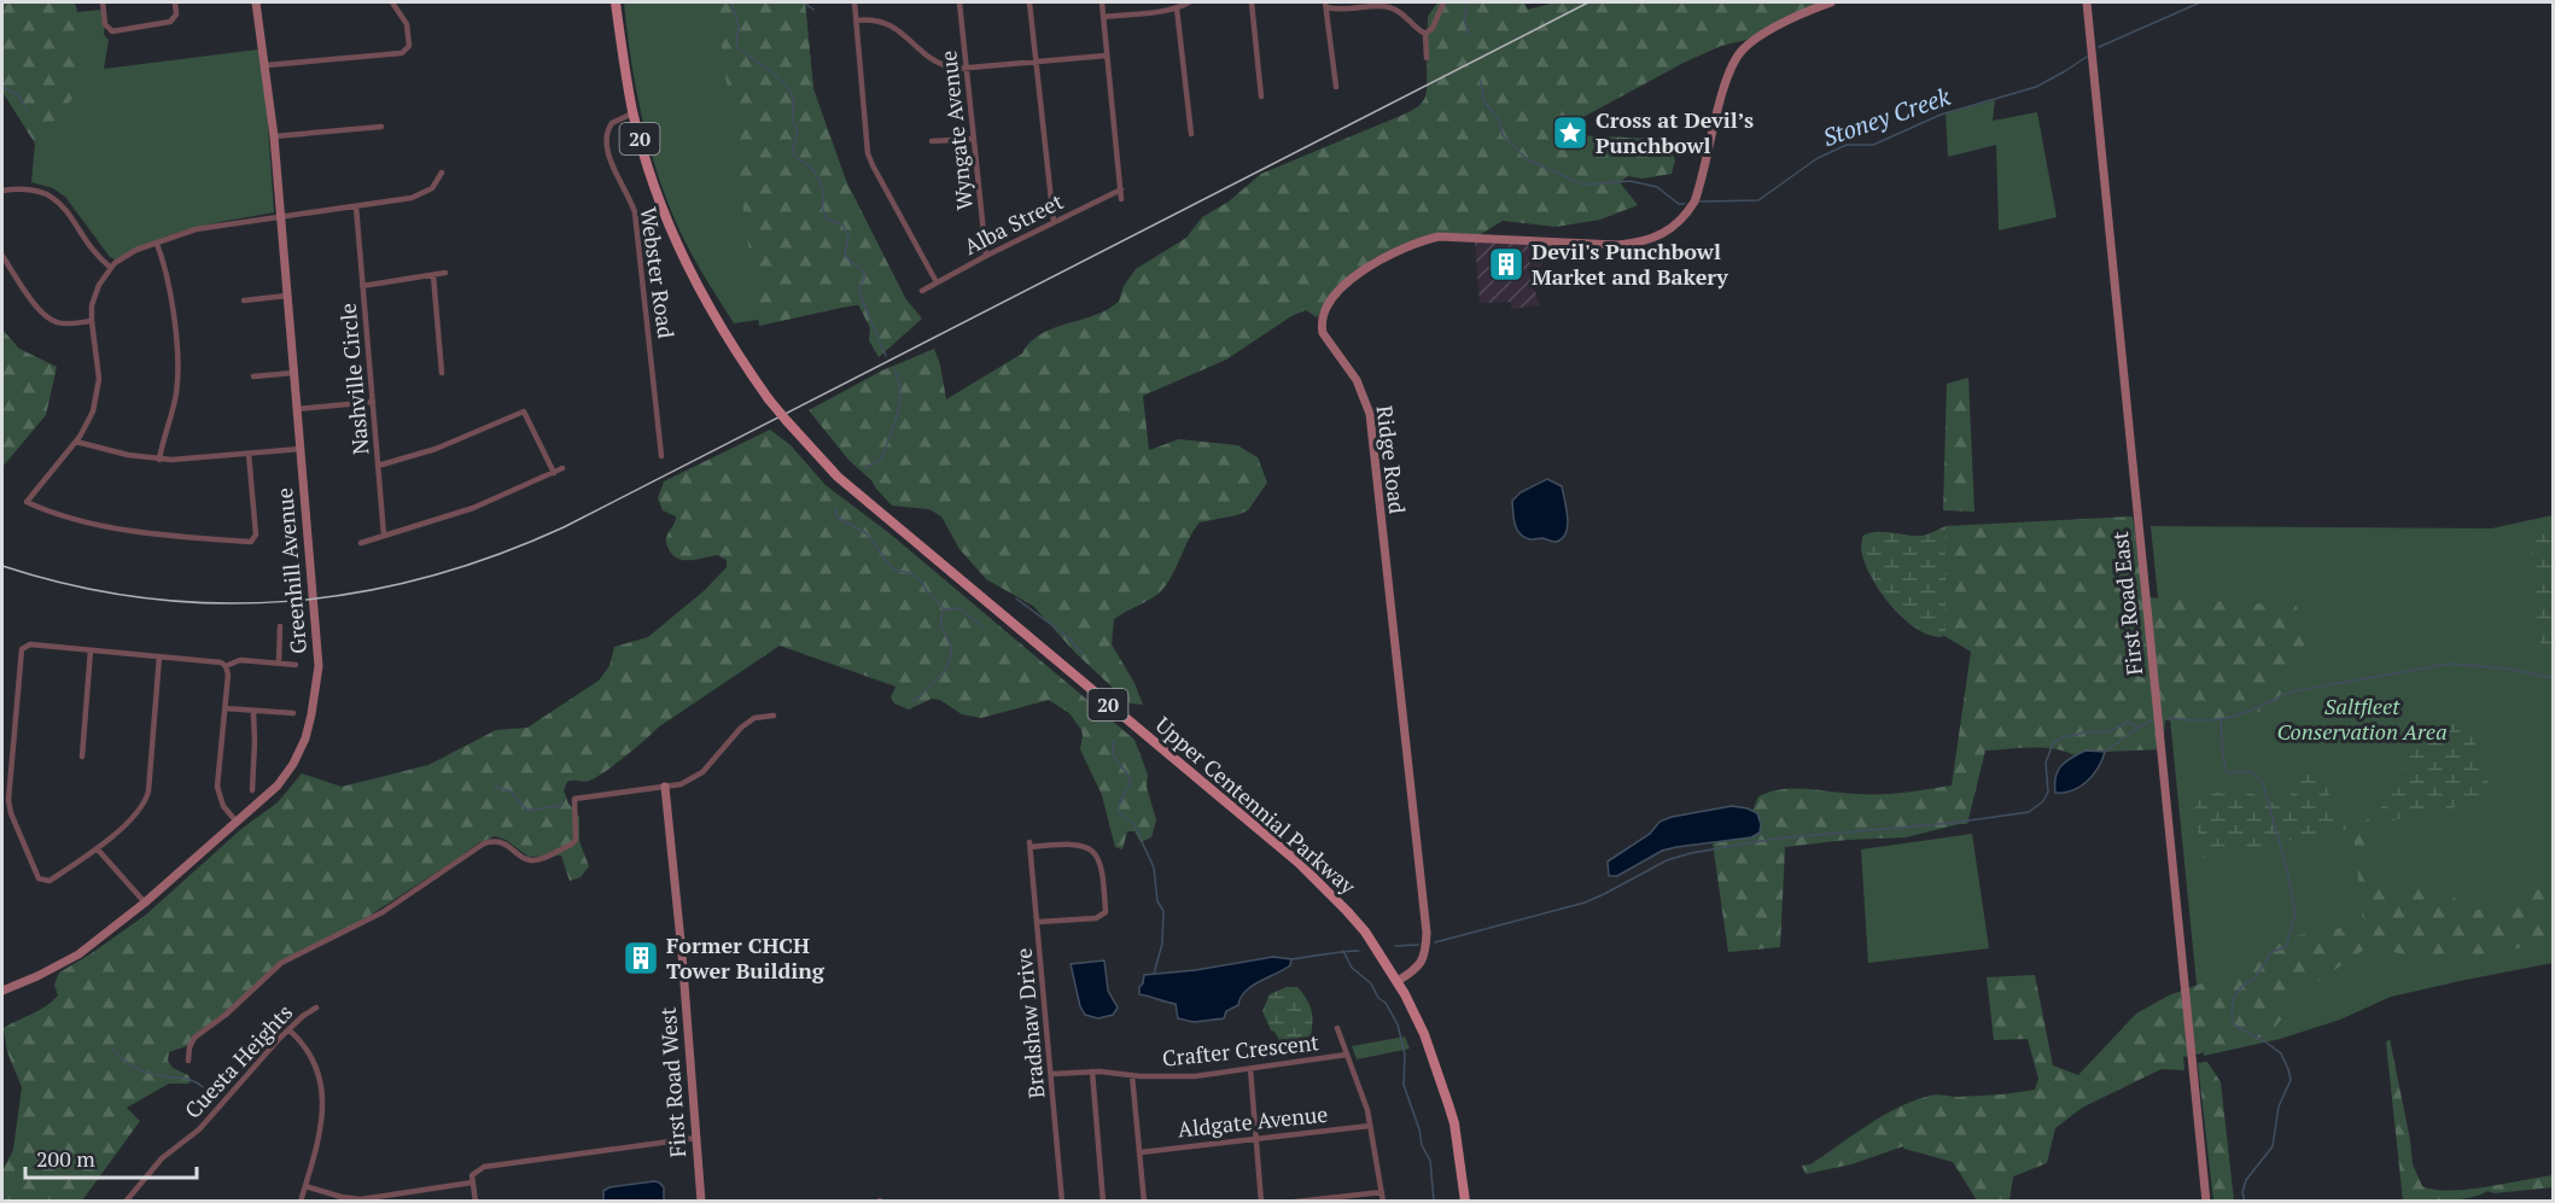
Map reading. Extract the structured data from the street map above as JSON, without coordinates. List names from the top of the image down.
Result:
{
  "streets": {
    "main road": ["20", "Upper Centennial Parkway"],
    "street": [
      "Wyngate Avenue",
      "Alba Street",
      "Webster Road",
      "Nashville Circle",
      "Ridge Road",
      "Greenhill Avenue",
      "First Road East",
      "Bradshaw Drive",
      "Crafter Crescent",
      "Cuesta Heights",
      "First Road West",
      "Aldgate Avenue"
    ]
  },
  "crossings": [
    ["Wyngate Avenue", "Alba Street"],
    ["20", "Webster Road"],
    ["20", "Upper Centennial Parkway"],
    ["Webster Road", "Upper Centennial Parkway"],
    ["Ridge Road", "Upper Centennial Parkway"],
    ["Bradshaw Drive", "Crafter Crescent"],
    ["Crafter Crescent", "Aldgate Avenue"]
  ],
  "water": ["Stoney Creek"],
  "parks": ["Saltfleet Conservation Area"],
  "places": {
    "place": ["Cross at Devil’s Punchbowl"],
    "building": ["Devil's Punchbowl Market and Bakery", "Former CHCH Tower Building"]
  },
  "scale_bar": "200 m"
}
